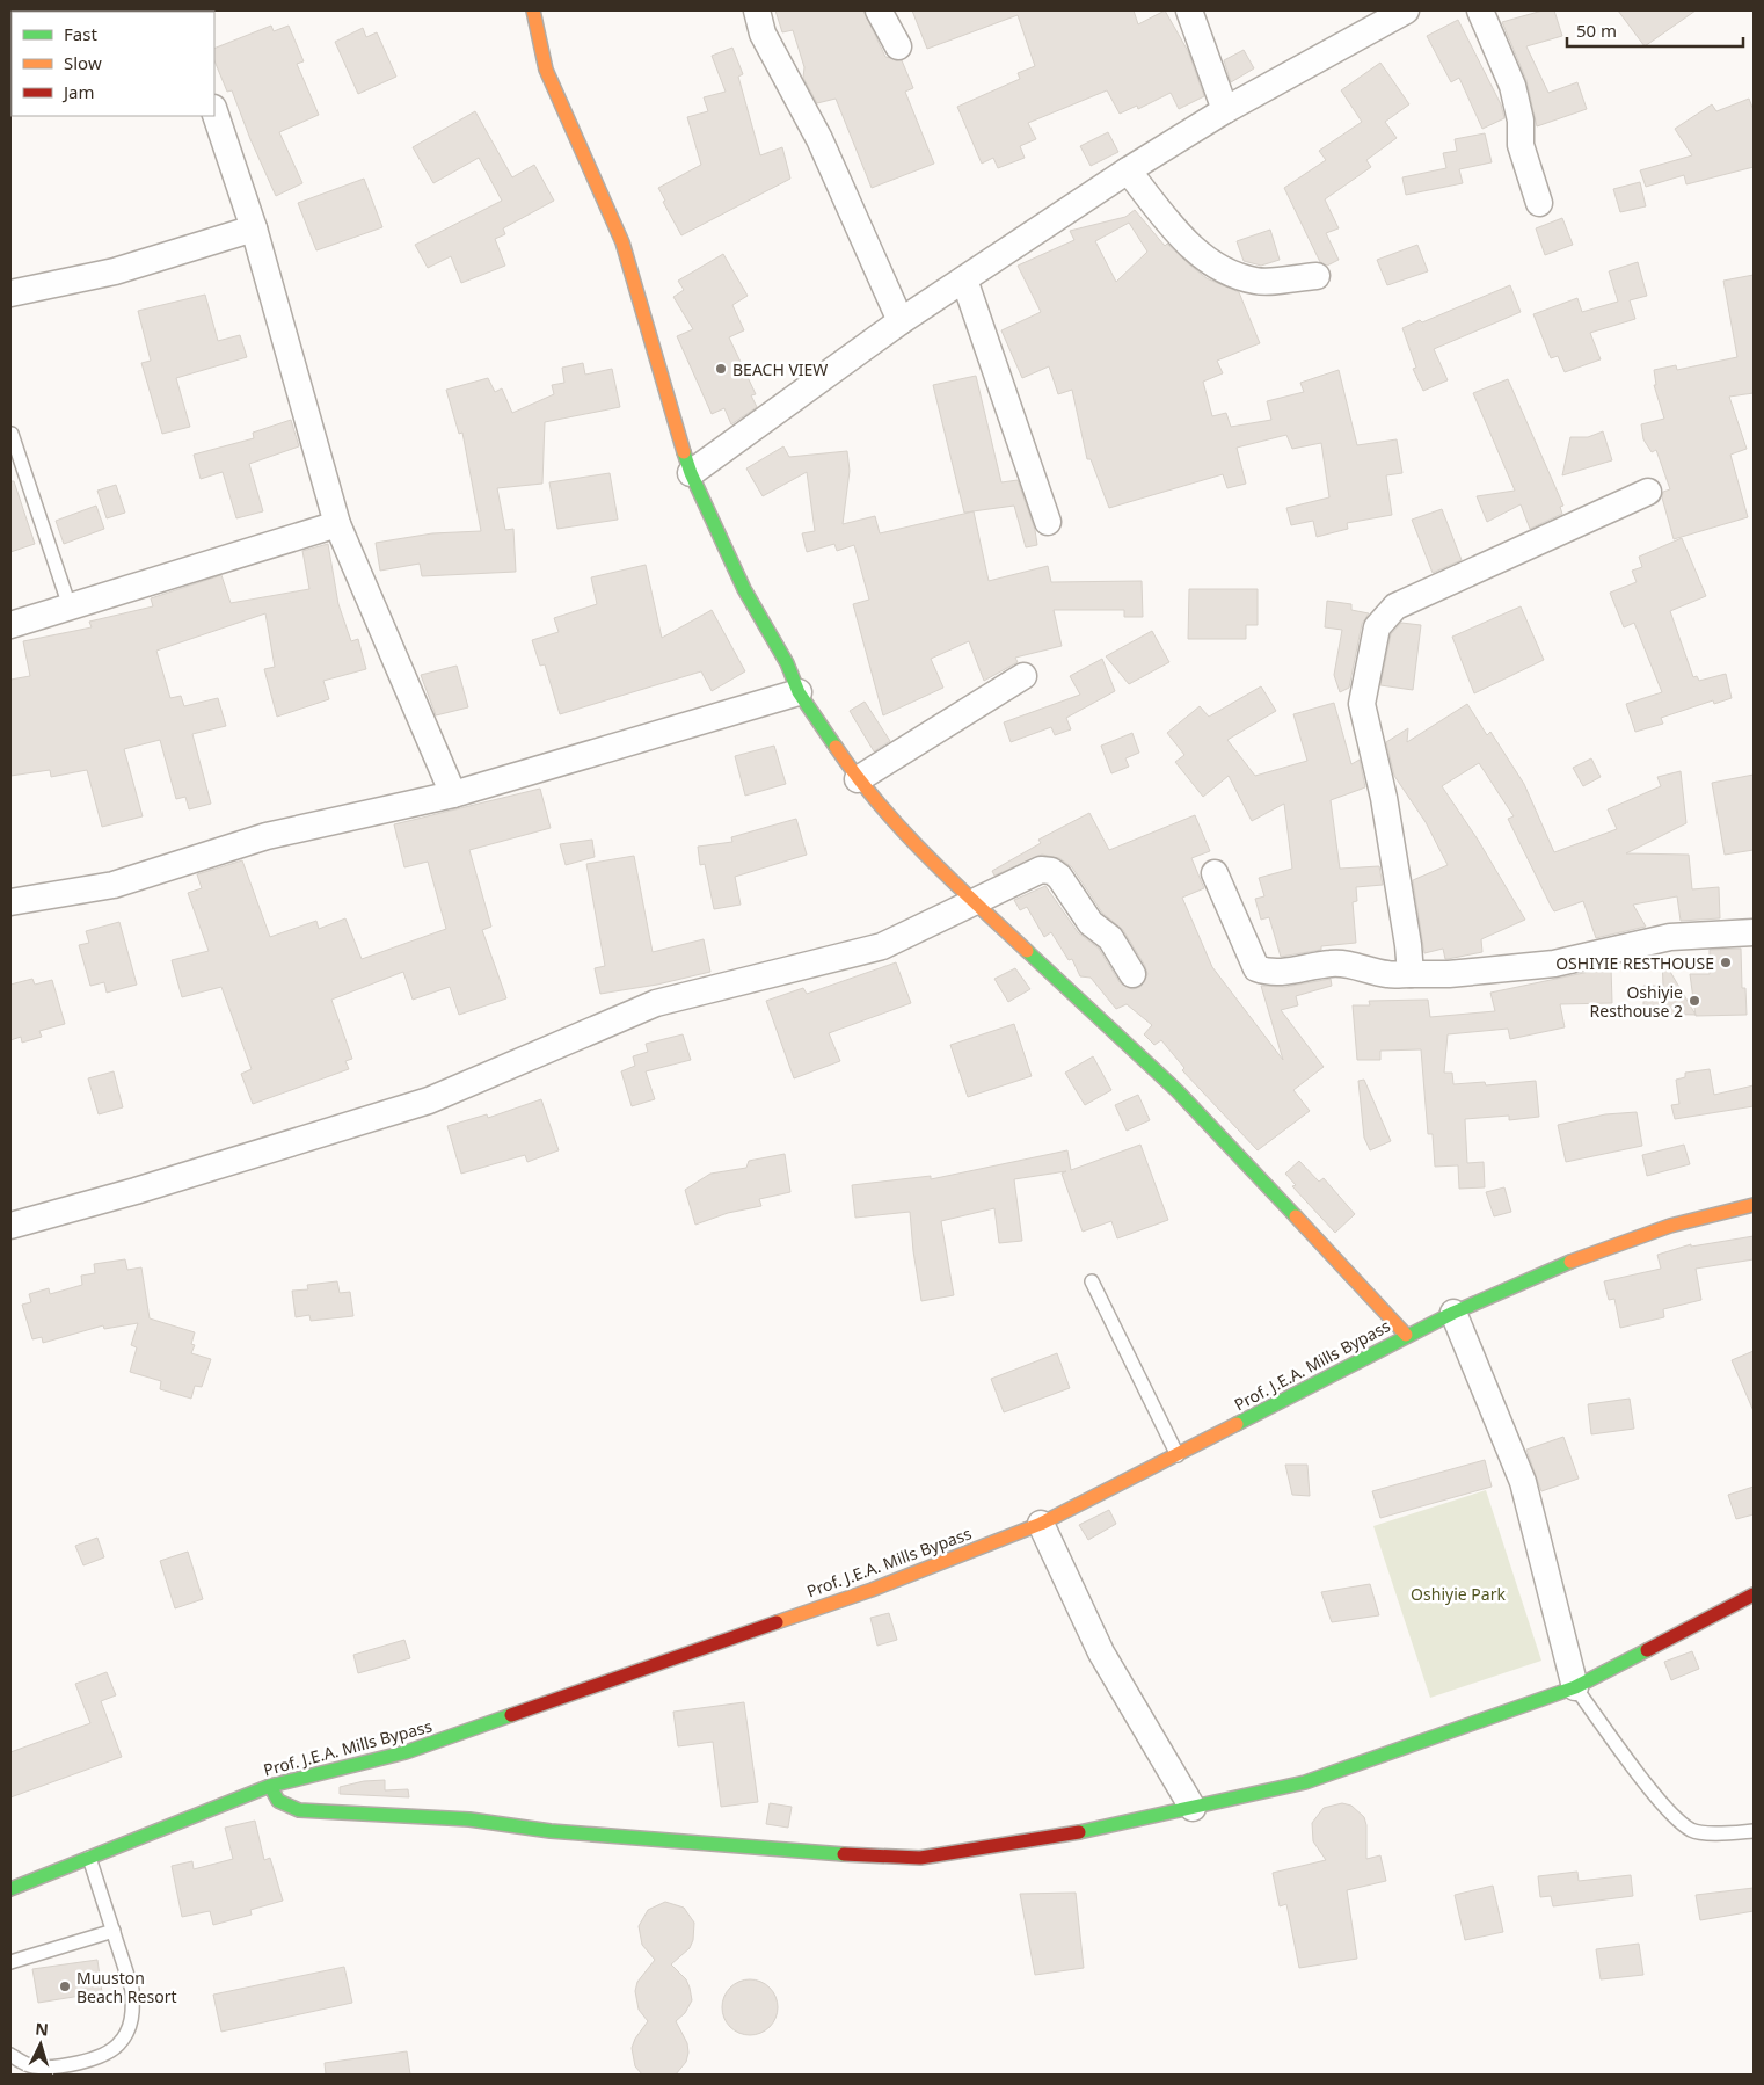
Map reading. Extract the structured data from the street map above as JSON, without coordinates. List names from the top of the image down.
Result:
{
  "streets": {
    "street": ["Prof. J.E.A. Mills Bypass"]
  },
  "parks": ["Oshiyie Park"],
  "places": [
    "BEACH VIEW",
    "OSHIYIE RESTHOUSE",
    "Oshiyie Resthouse 2",
    "Muuston Beach Resort"
  ],
  "legend": ["Fast", "Slow", "Jam"],
  "scale_bar": "50 m",
  "north": "top"
}
